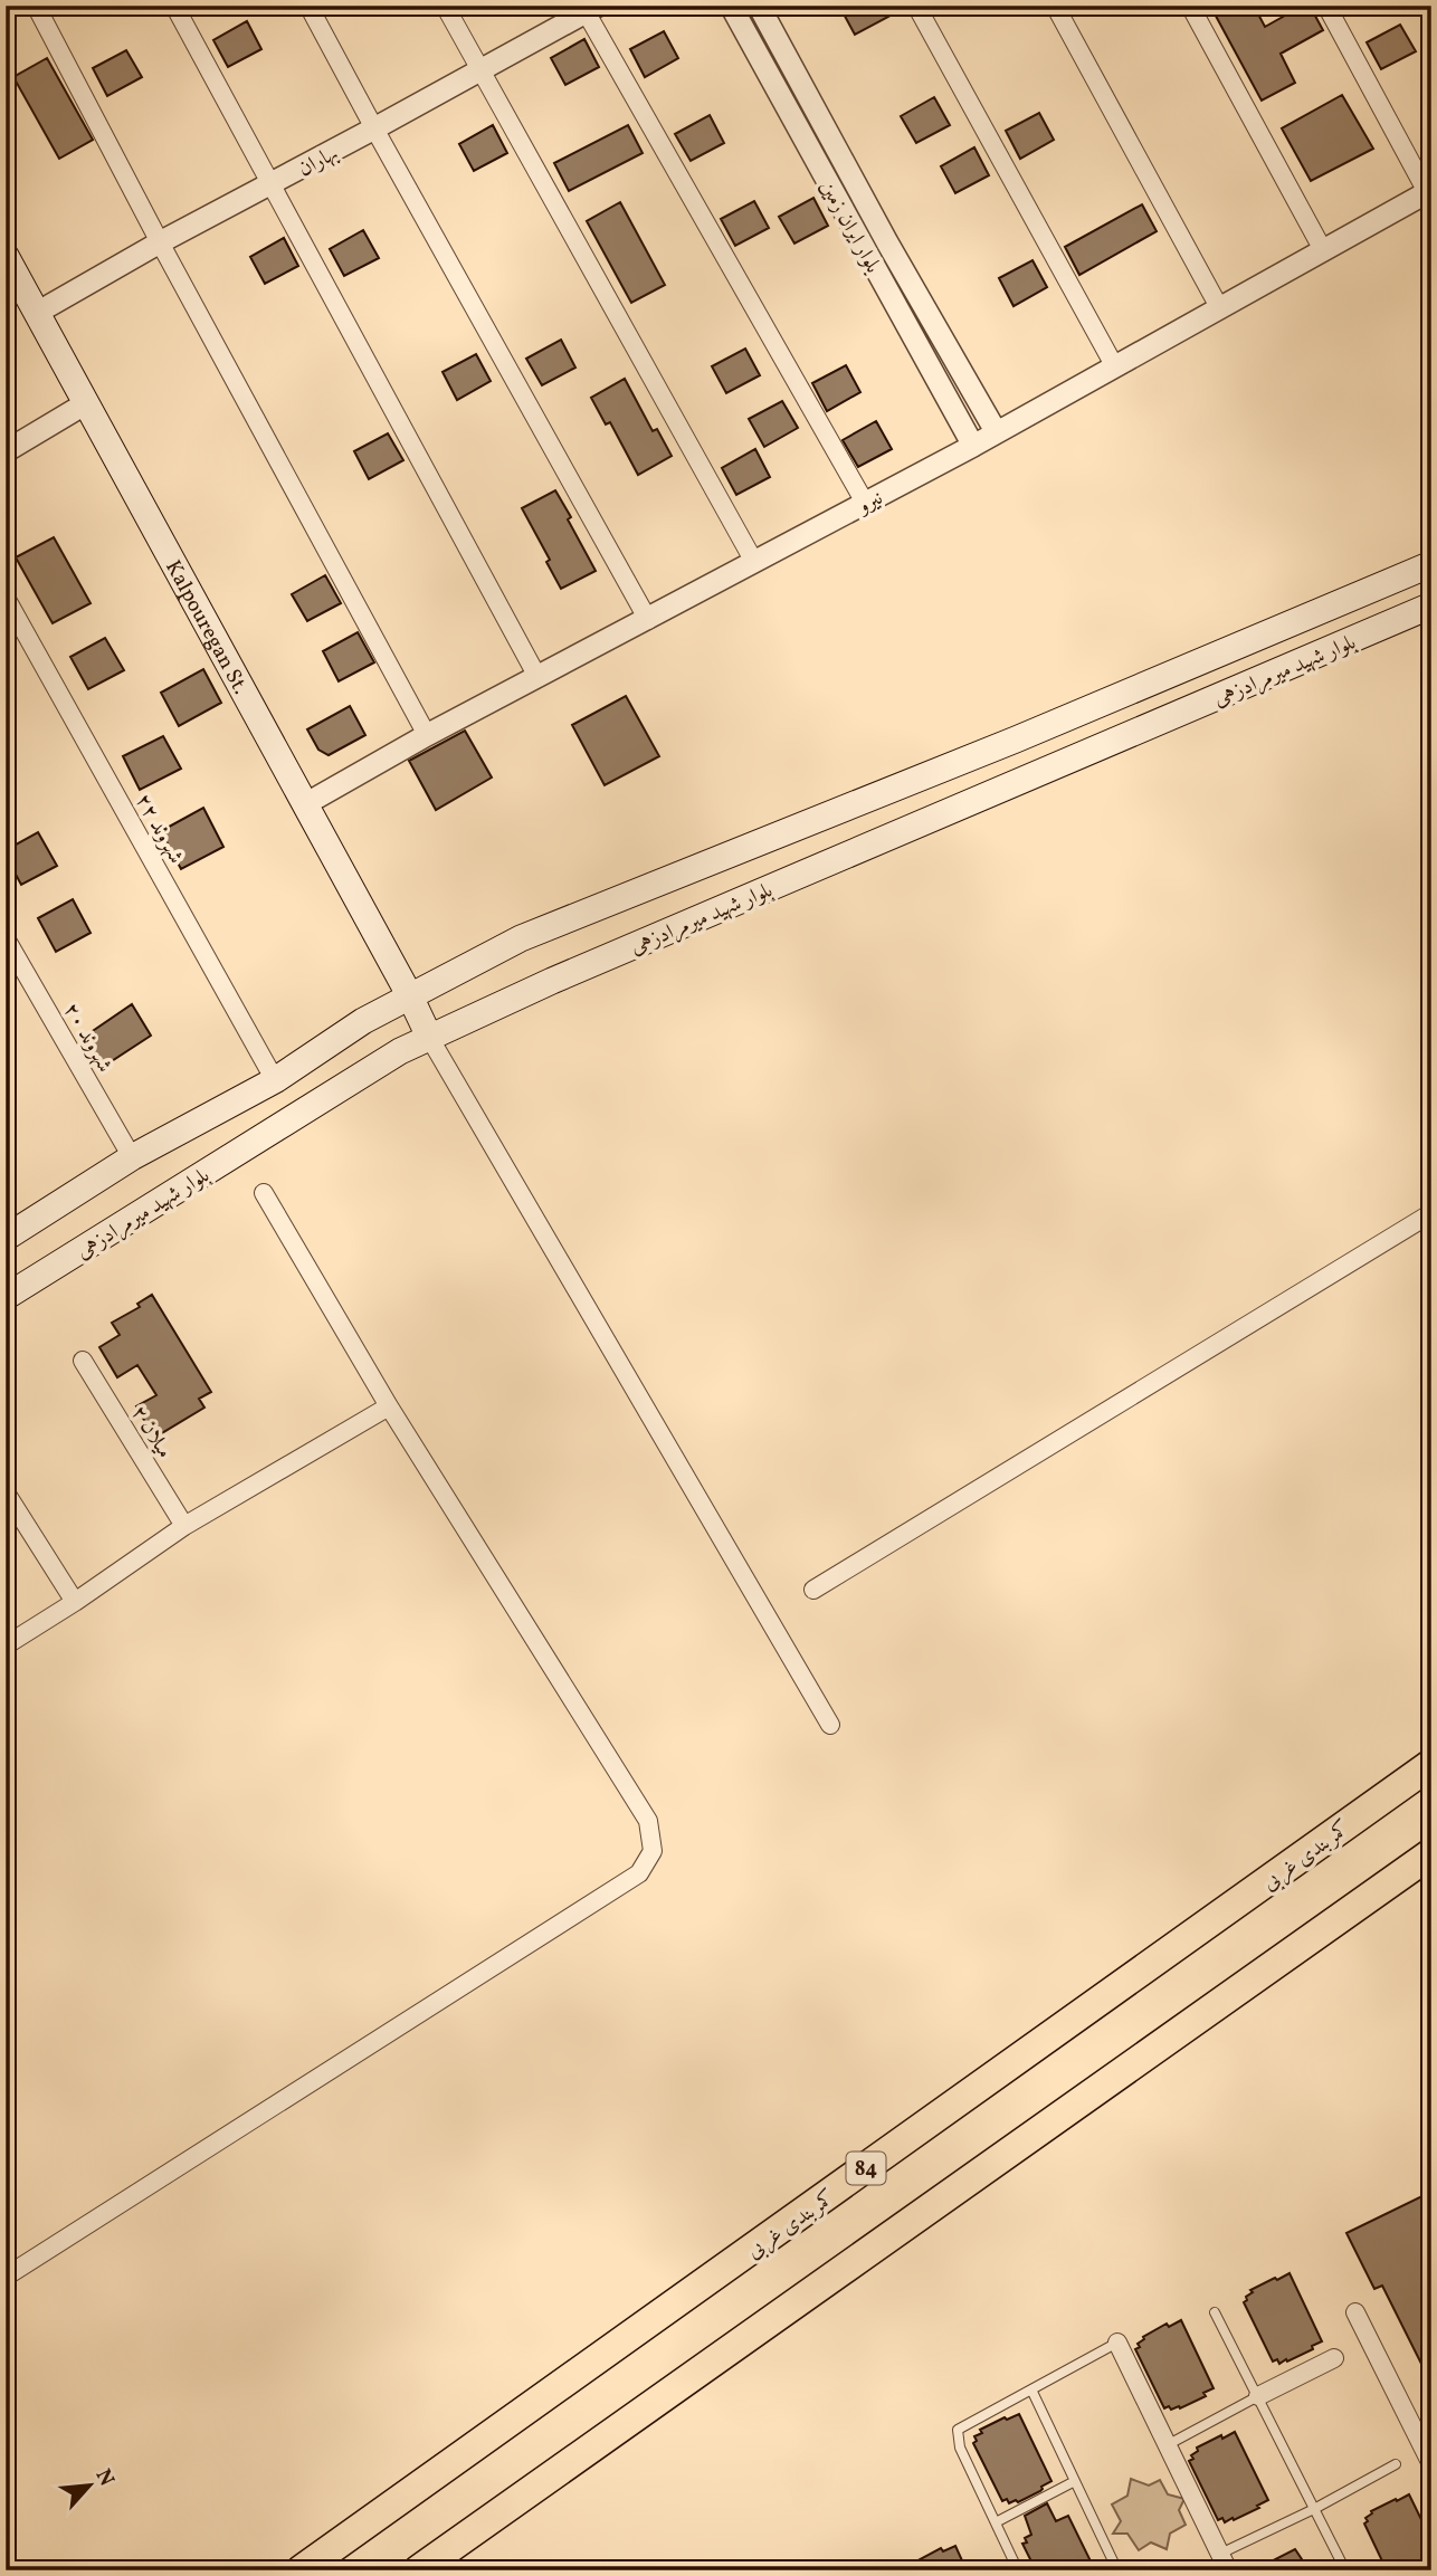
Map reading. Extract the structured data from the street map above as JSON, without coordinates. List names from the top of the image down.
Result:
{
  "streets": {
    "highway": ["کمربندی غربی", "84"],
    "main road": ["Kalpouregan St.", "بلوار شهید میرمرادزهی"],
    "street": [
      "بهاران",
      "بلوار ایران زمین",
      "نیرو",
      "شهروند ۲۲",
      "شهروند ۲۰",
      "میلان ۲"
    ]
  },
  "crossings": [
    ["بهاران", "Kalpouregan St."],
    ["بلوار ایران زمین", "نیرو"],
    ["نیرو", "Kalpouregan St."],
    ["Kalpouregan St.", "بلوار شهید میرمرادزهی"],
    ["بلوار شهید میرمرادزهی", "شهروند ۲۲"],
    ["بلوار شهید میرمرادزهی", "شهروند ۲۰"]
  ],
  "north": "top right"
}
